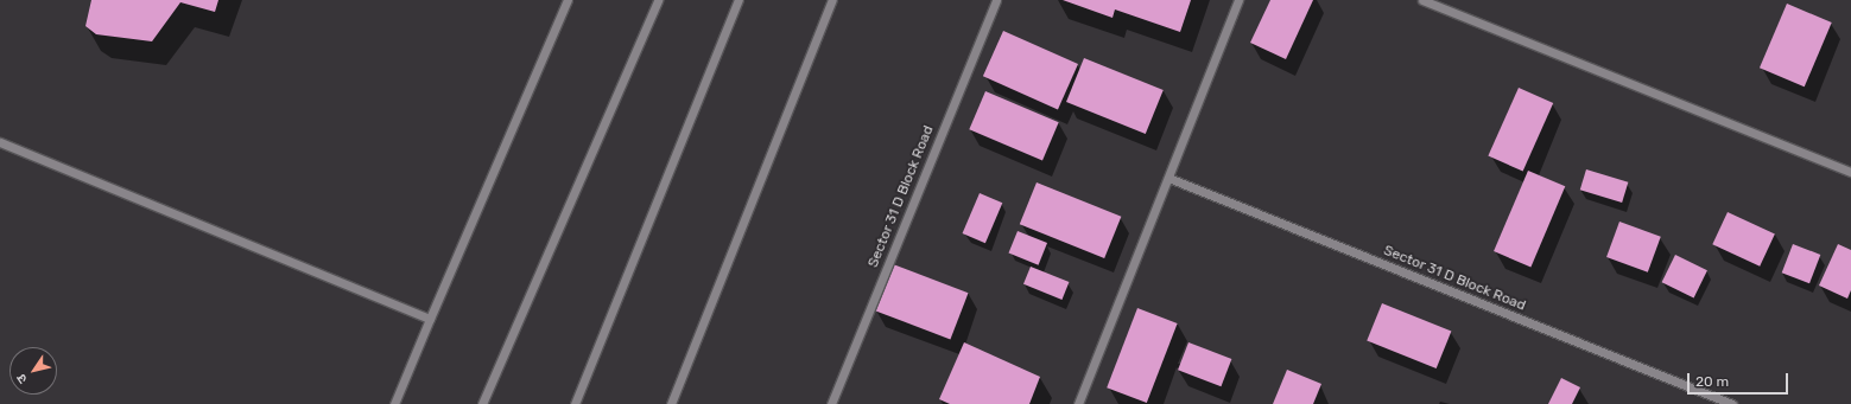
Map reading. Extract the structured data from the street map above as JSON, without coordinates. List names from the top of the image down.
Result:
{
  "streets": {
    "street": ["Sector 31 D Block Road"]
  },
  "scale_bar": "20 m",
  "north": "bottom left"
}
